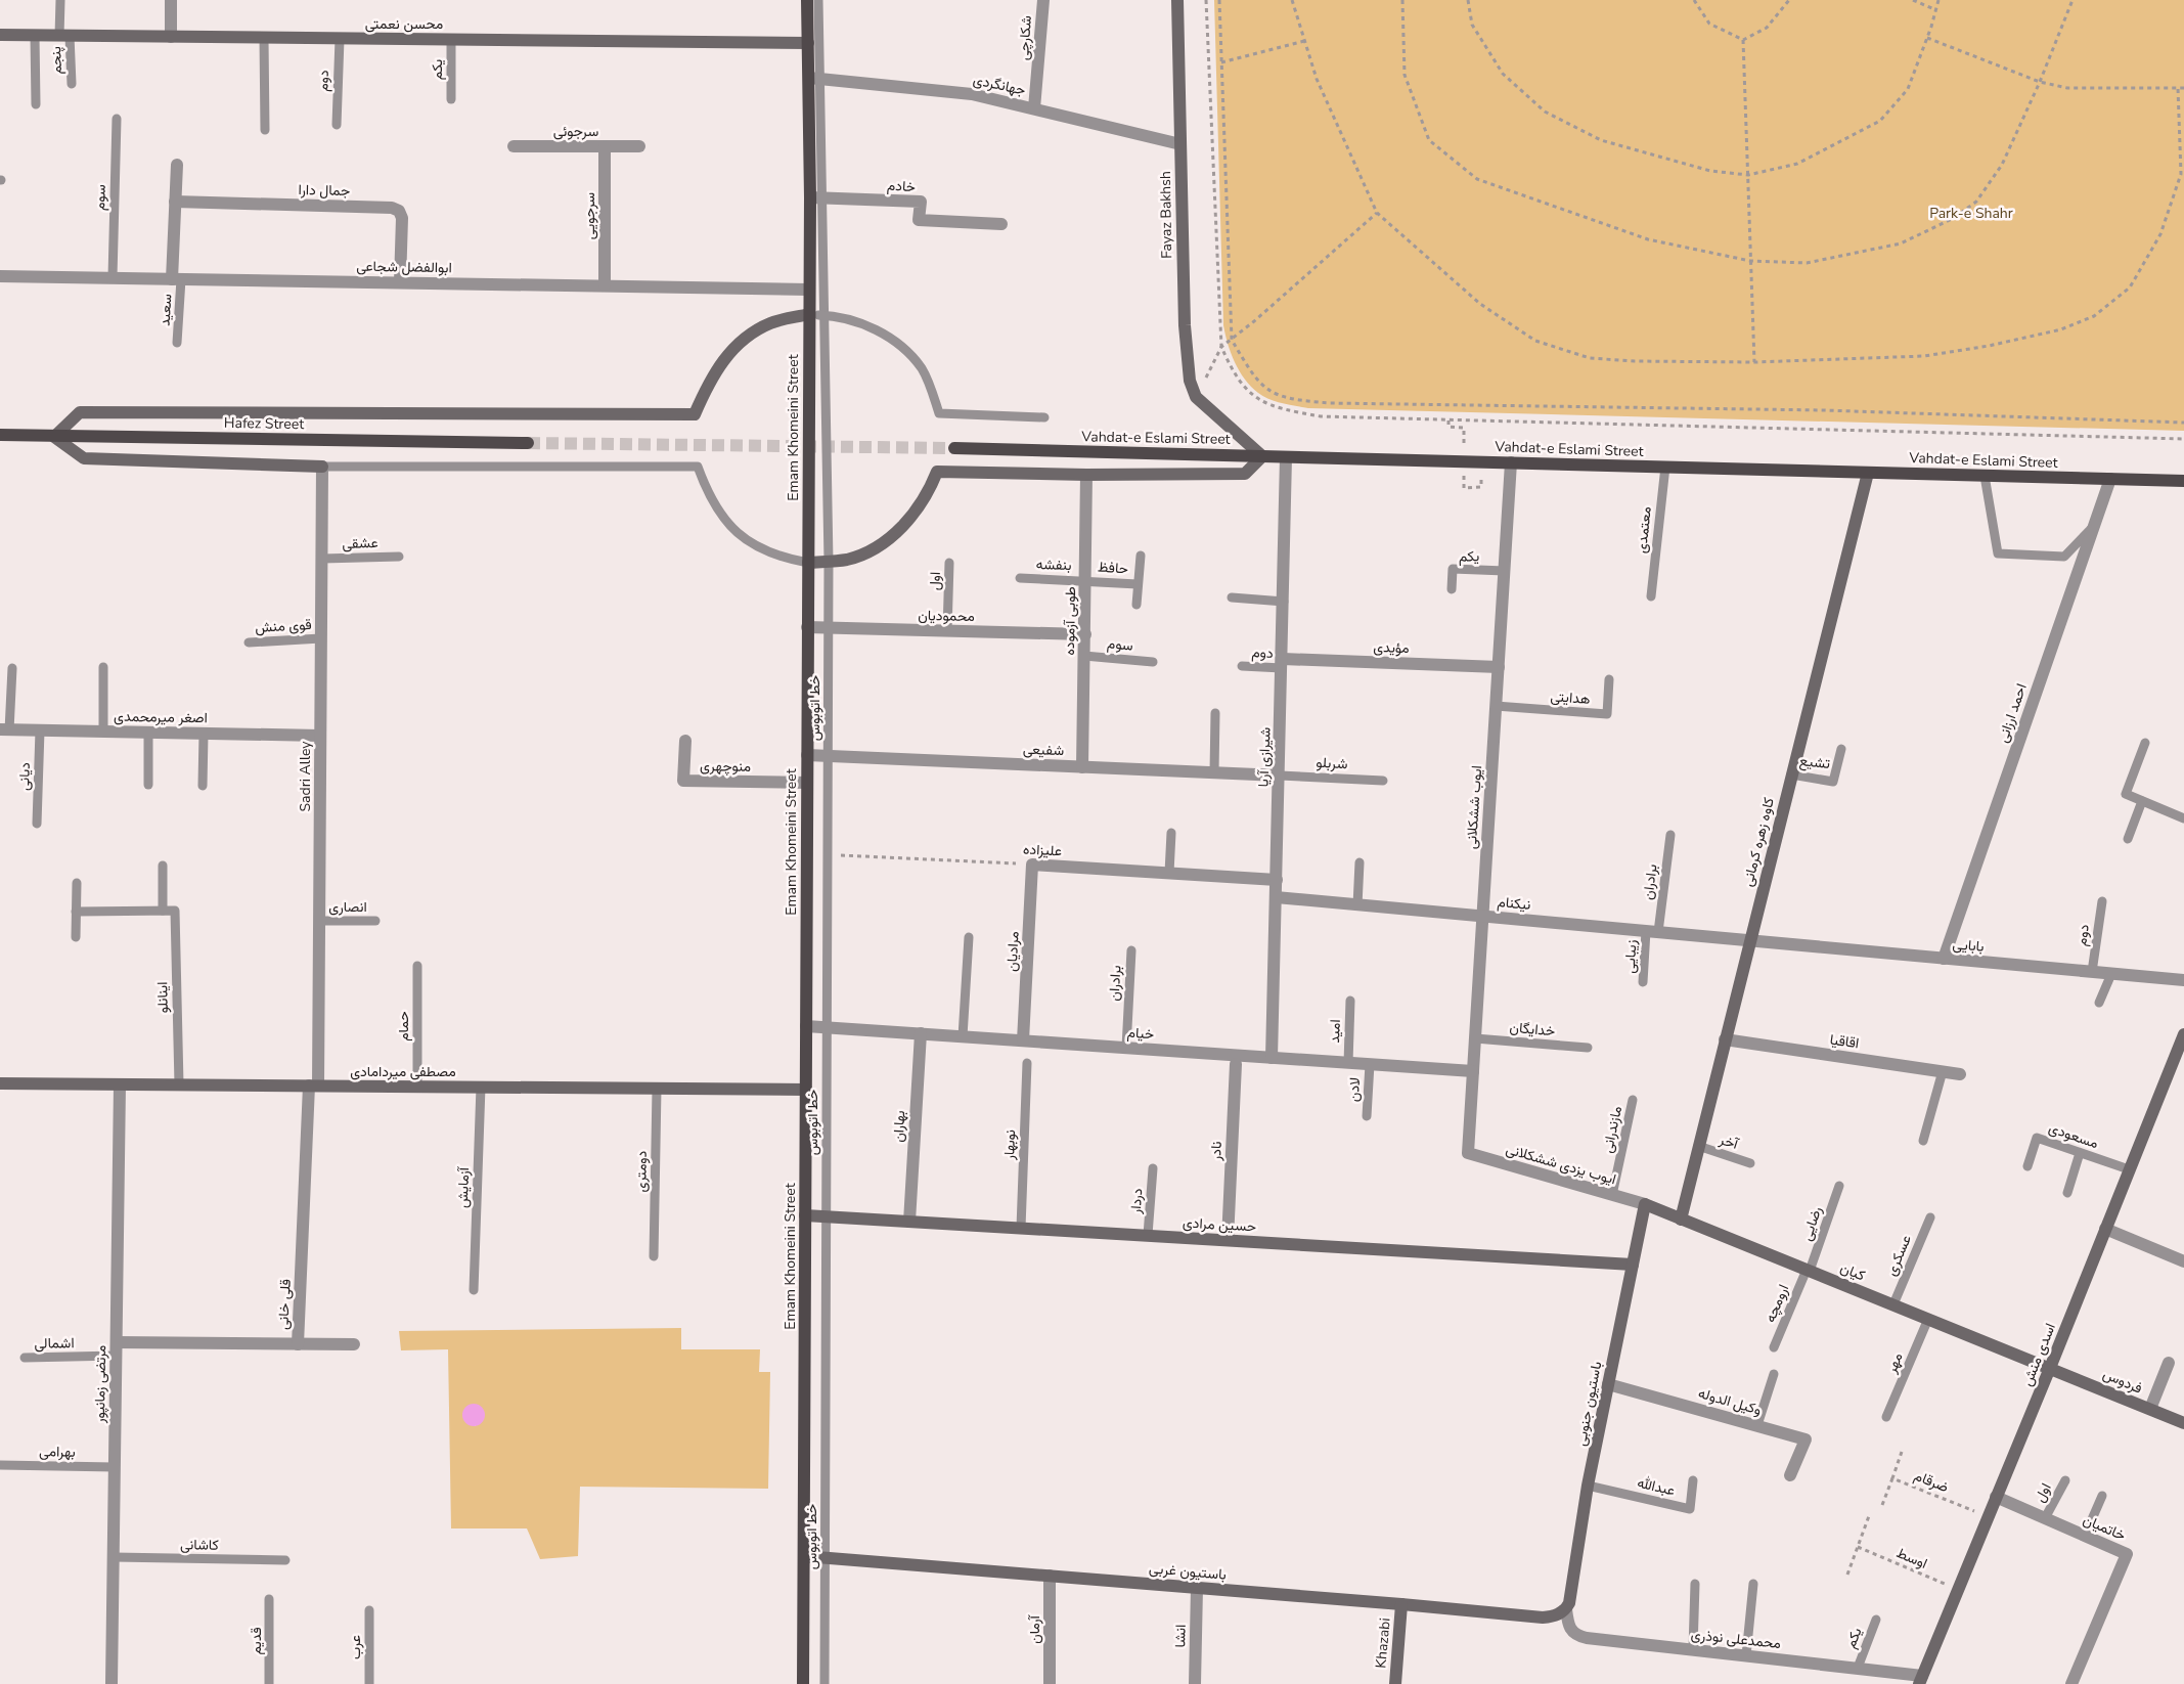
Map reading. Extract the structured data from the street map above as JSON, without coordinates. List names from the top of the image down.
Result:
{
  "streets": {
    "main road": ["Hafez Street", "Emam Khomeini Street", "Vahdat-e Eslami Street"],
    "street": [
      "محسن نعمتی",
      "شکارچی",
      "جهانگردی",
      "سرجوئی",
      "خادم",
      "جمال دارا",
      "Fayaz Bakhsh",
      "سرجویی",
      "ابوالفضل شجاعی",
      "محمودیان",
      "طوبی آزموده",
      "مؤیدی",
      "احمد ارزانی",
      "اصغر میرمحمدی",
      "شفیعی",
      "شیرازی آریا",
      "منوچهری",
      "Sadri Alley",
      "ایوب ششکلانی",
      "کاوه زهره کرمانی",
      "علیزاده",
      "نیکنام",
      "بابایی",
      "مرادیان",
      "خیام",
      "اقاقیا",
      "مصطفی میردامادی",
      "بهاران",
      "نادر",
      "ایوب یزدی ششکلانی",
      "حسین مرادی",
      "کیان",
      "قلی خانی",
      "اسدی منش",
      "فردوس",
      "مرتضی زمانپور",
      "وکیل الدوله",
      "باستیون جنوبی",
      "خاتمیان",
      "باستیون غربی",
      "آرمان",
      "انشا",
      "محمدعلی نوذری",
      "Khazabi"
    ],
    "lane": [
      "پنجم",
      "یکم",
      "دوم",
      "سوم",
      "سعید",
      "معتمدی",
      "عشقی",
      "بنفشه",
      "حافظ",
      "اول",
      "قوی منش",
      "هدایتی",
      "خط اتوبوس",
      "تشیع",
      "شربلو",
      "دیانی",
      "برادران",
      "انصاری",
      "زیبایی",
      "اینانلو",
      "حمام",
      "خدایگان",
      "امید",
      "لادن",
      "مازندرانی",
      "مسعودی",
      "آخر",
      "نوبهار",
      "دومتری",
      "آزمایش",
      "دردار",
      "رضایی",
      "عسکری",
      "ارومچه",
      "اشمالی",
      "مهر",
      "بهرامی",
      "عبدالله",
      "کاشانی",
      "قدیم",
      "عرب"
    ],
    "path": ["ضرقام", "اوسط"]
  },
  "crossings": [
    ["محسن نعمتی", "پنجم"],
    ["محسن نعمتی", "یکم"],
    ["محسن نعمتی", "دوم"],
    ["محسن نعمتی", "Emam Khomeini Street"],
    ["شکارچی", "جهانگردی"],
    ["یکم", "ایوب ششکلانی"],
    ["یکم", "محمدعلی نوذری"],
    ["دوم", "مؤیدی"],
    ["دوم", "شیرازی آریا"],
    ["دوم", "بابایی"],
    ["جهانگردی", "Fayaz Bakhsh"],
    ["جهانگردی", "Emam Khomeini Street"],
    ["سرجوئی", "سرجویی"],
    ["خادم", "Emam Khomeini Street"],
    ["جمال دارا", "ابوالفضل شجاعی"],
    ["سوم", "ابوالفضل شجاعی"],
    ["سوم", "طوبی آزموده"],
    ["سرجویی", "ابوالفضل شجاعی"],
    ["ابوالفضل شجاعی", "سعید"],
    ["ابوالفضل شجاعی", "Emam Khomeini Street"],
    ["Emam Khomeini Street", "محمودیان"],
    ["Emam Khomeini Street", "شفیعی"],
    ["Emam Khomeini Street", "منوچهری"],
    ["Emam Khomeini Street", "خیام"],
    ["Emam Khomeini Street", "مصطفی میردامادی"],
    ["Emam Khomeini Street", "حسین مرادی"],
    ["Emam Khomeini Street", "باستیون غربی"],
    ["Vahdat-e Eslami Street", "معتمدی"],
    ["Vahdat-e Eslami Street", "احمد ارزانی"],
    ["Vahdat-e Eslami Street", "شیرازی آریا"],
    ["Vahdat-e Eslami Street", "ایوب ششکلانی"],
    ["Vahdat-e Eslami Street", "کاوه زهره کرمانی"],
    ["عشقی", "Sadri Alley"],
    ["بنفشه", "حافظ"],
    ["بنفشه", "طوبی آزموده"],
    ["حافظ", "طوبی آزموده"],
    ["اول", "محمودیان"],
    ["اول", "خاتمیان"],
    ["محمودیان", "طوبی آزموده"],
    ["محمودیان", "خط اتوبوس"],
    ["طوبی آزموده", "شفیعی"],
    ["قوی منش", "Sadri Alley"],
    ["مؤیدی", "شیرازی آریا"],
    ["مؤیدی", "ایوب ششکلانی"],
    ["هدایتی", "ایوب ششکلانی"],
    ["خط اتوبوس", "شفیعی"],
    ["خط اتوبوس", "علیزاده"],
    ["خط اتوبوس", "خیام"],
    ["خط اتوبوس", "حسین مرادی"],
    ["خط اتوبوس", "باستیون غربی"],
    ["احمد ارزانی", "بابایی"],
    ["اصغر میرمحمدی", "دیانی"],
    ["اصغر میرمحمدی", "Sadri Alley"],
    ["شفیعی", "شیرازی آریا"],
    ["شفیعی", "شربلو"],
    ["شیرازی آریا", "شربلو"],
    ["شیرازی آریا", "علیزاده"],
    ["شیرازی آریا", "نیکنام"],
    ["شیرازی آریا", "خیام"],
    ["تشیع", "کاوه زهره کرمانی"],
    ["Sadri Alley", "انصاری"],
    ["Sadri Alley", "مصطفی میردامادی"],
    ["Sadri Alley", "قلی خانی"],
    ["ایوب ششکلانی", "نیکنام"],
    ["ایوب ششکلانی", "خدایگان"],
    ["ایوب ششکلانی", "خیام"],
    ["ایوب ششکلانی", "ایوب یزدی ششکلانی"],
    ["کاوه زهره کرمانی", "نیکنام"],
    ["کاوه زهره کرمانی", "بابایی"],
    ["کاوه زهره کرمانی", "اقاقیا"],
    ["کاوه زهره کرمانی", "آخر"],
    ["کاوه زهره کرمانی", "کیان"],
    ["علیزاده", "مرادیان"],
    ["برادران", "نیکنام"],
    ["برادران", "زیبایی"],
    ["برادران", "خیام"],
    ["نیکنام", "بابایی"],
    ["نیکنام", "زیبایی"],
    ["مرادیان", "خیام"],
    ["اینانلو", "مصطفی میردامادی"],
    ["حمام", "مصطفی میردامادی"],
    ["امید", "خیام"],
    ["خیام", "لادن"],
    ["خیام", "بهاران"],
    ["مصطفی میردامادی", "دومتری"],
    ["مصطفی میردامادی", "آزمایش"],
    ["مصطفی میردامادی", "قلی خانی"],
    ["مصطفی میردامادی", "مرتضی زمانپور"],
    ["بهاران", "حسین مرادی"],
    ["مازندرانی", "ایوب یزدی ششکلانی"],
    ["مسعودی", "اسدی منش"],
    ["نوبهار", "حسین مرادی"],
    ["نادر", "حسین مرادی"],
    ["ایوب یزدی ششکلانی", "کیان"],
    ["ایوب یزدی ششکلانی", "باستیون جنوبی"],
    ["دردار", "حسین مرادی"],
    ["رضایی", "کیان"],
    ["رضایی", "ارومچه"],
    ["حسین مرادی", "باستیون جنوبی"],
    ["عسکری", "کیان"],
    ["کیان", "ارومچه"],
    ["کیان", "اسدی منش"],
    ["کیان", "مهر"],
    ["کیان", "فردوس"],
    ["کیان", "باستیون جنوبی"],
    ["قلی خانی", "مرتضی زمانپور"],
    ["اشمالی", "مرتضی زمانپور"],
    ["اسدی منش", "فردوس"],
    ["اسدی منش", "ضرقام"],
    ["اسدی منش", "خاتمیان"],
    ["اسدی منش", "اوسط"],
    ["اسدی منش", "محمدعلی نوذری"],
    ["مرتضی زمانپور", "بهرامی"],
    ["مرتضی زمانپور", "کاشانی"],
    ["وکیل الدوله", "باستیون جنوبی"],
    ["باستیون جنوبی", "عبدالله"],
    ["باستیون جنوبی", "باستیون غربی"],
    ["باستیون جنوبی", "محمدعلی نوذری"],
    ["باستیون غربی", "آرمان"],
    ["باستیون غربی", "انشا"],
    ["باستیون غربی", "محمدعلی نوذری"],
    ["باستیون غربی", "Khazabi"]
  ],
  "parks": ["Park-e Shahr"]
}
